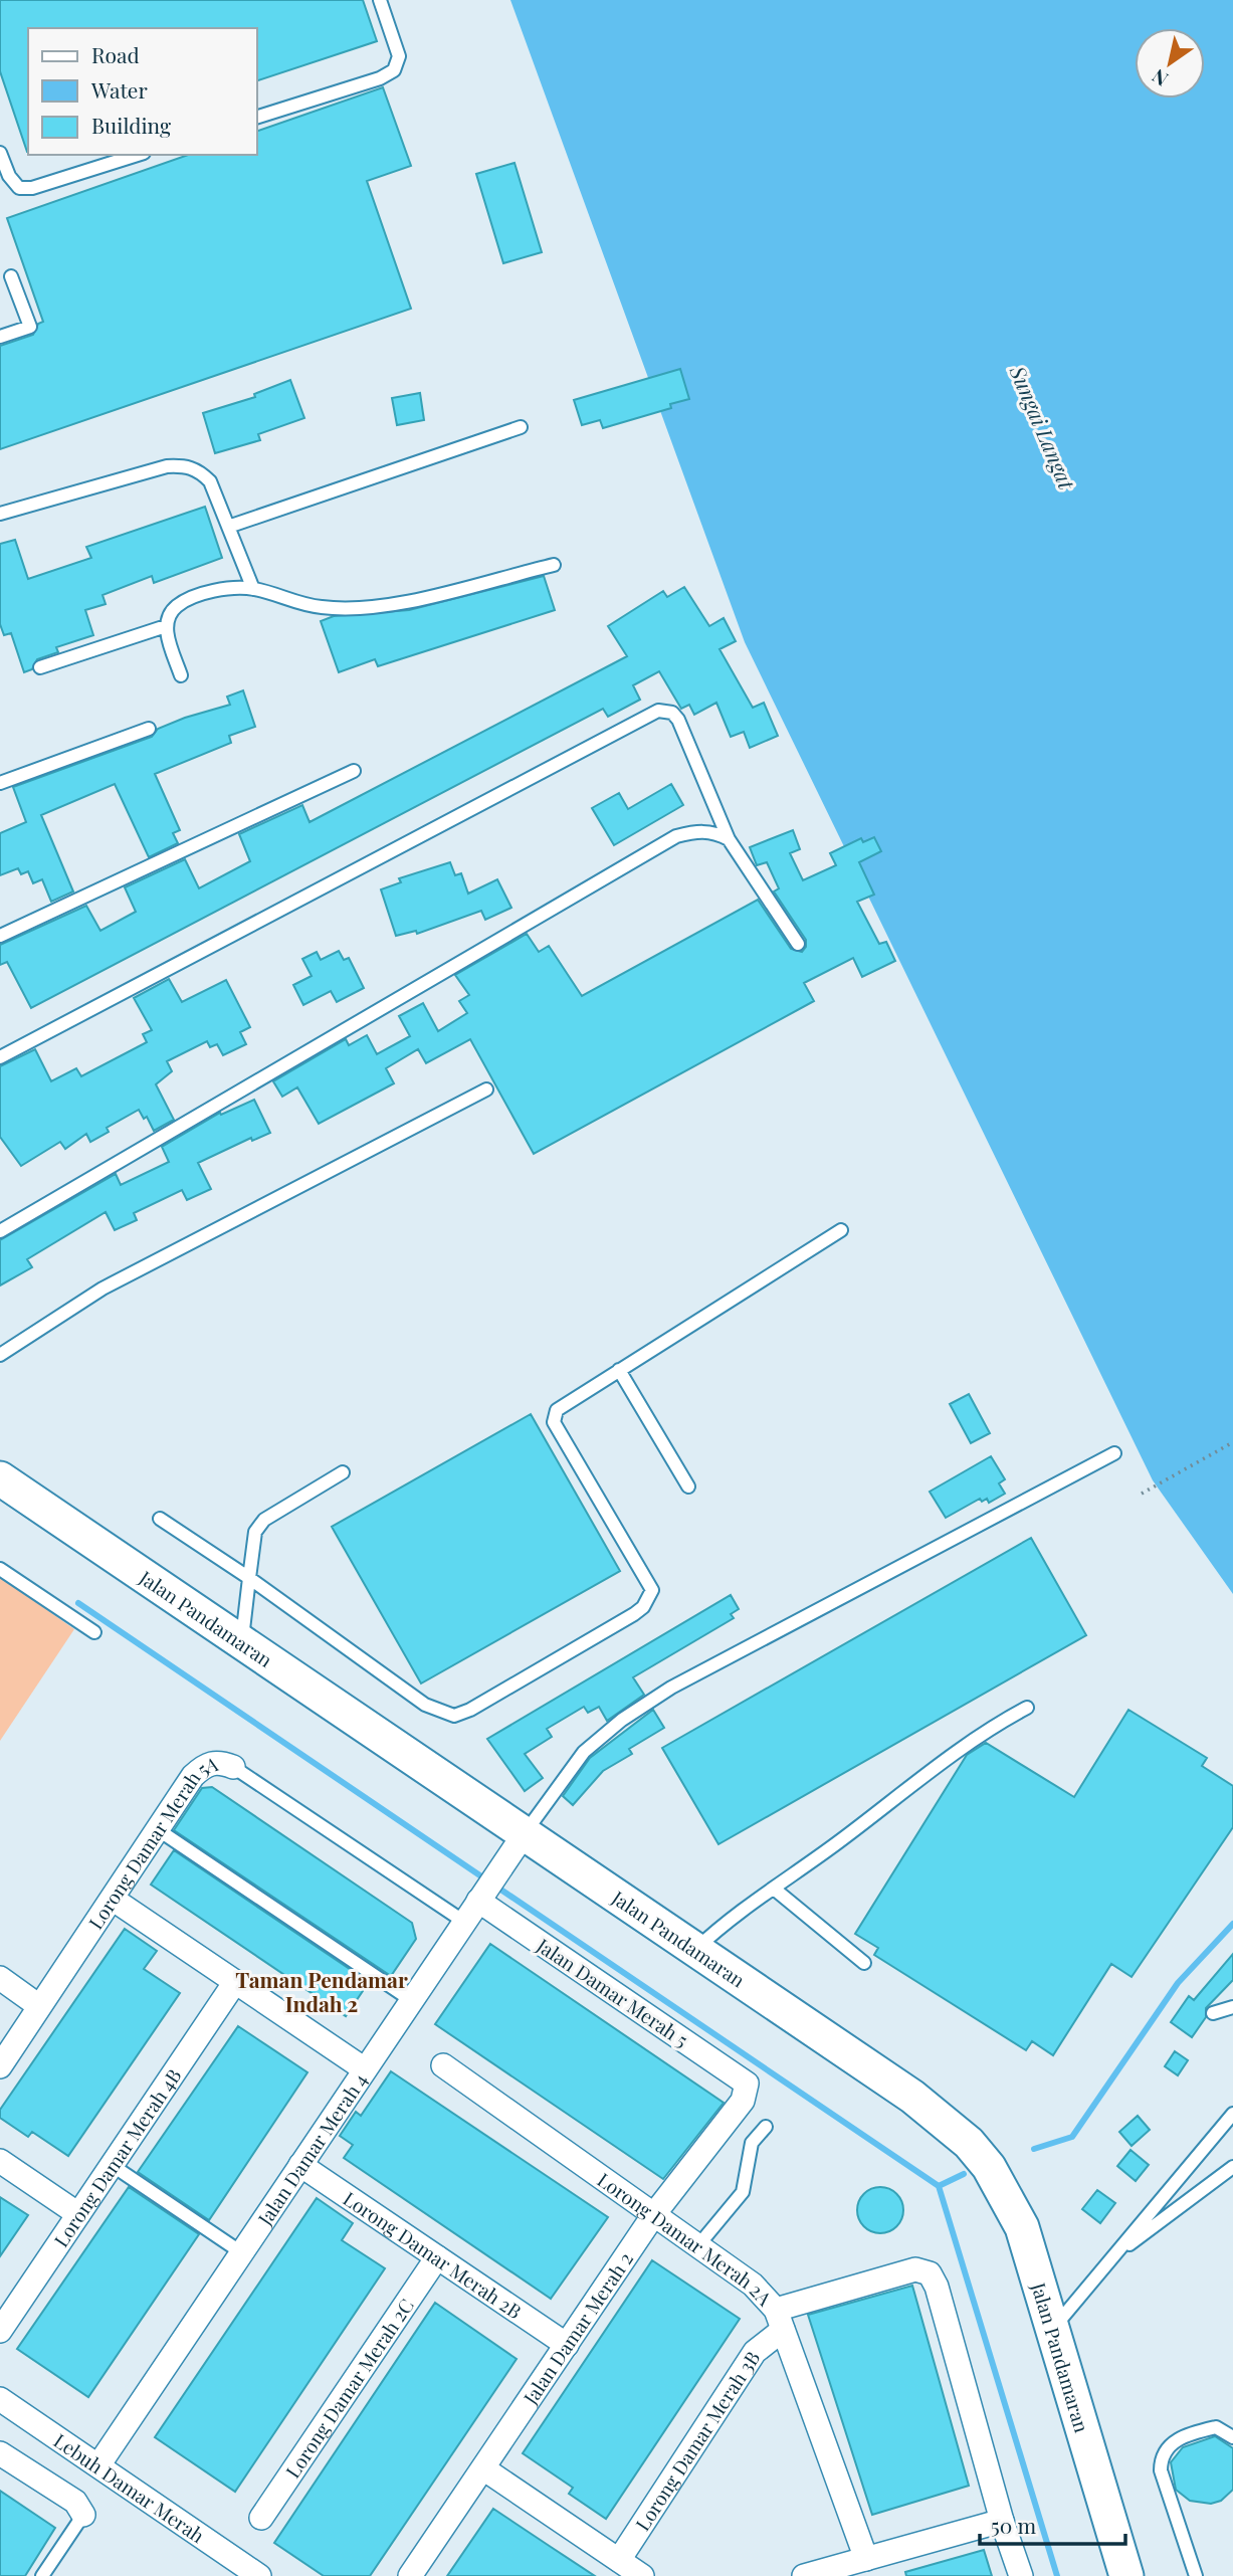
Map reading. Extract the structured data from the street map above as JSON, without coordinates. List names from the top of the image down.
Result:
{
  "streets": {
    "main road": ["Jalan Pandamaran"],
    "street": [
      "Lorong Damar Merah 5A",
      "Jalan Damar Merah 5",
      "Jalan Damar Merah 4",
      "Lorong Damar Merah 4B",
      "Lorong Damar Merah 2A",
      "Lorong Damar Merah 2B",
      "Jalan Damar Merah 2",
      "Lorong Damar Merah 2C",
      "Lorong Damar Merah 3B",
      "Lebuh Damar Merah"
    ]
  },
  "crossings": [
    ["Jalan Pandamaran", "Jalan Damar Merah 4"],
    ["Lorong Damar Merah 5A", "Jalan Damar Merah 4"],
    ["Jalan Damar Merah 5", "Jalan Damar Merah 4"],
    ["Jalan Damar Merah 5", "Jalan Damar Merah 2"],
    ["Jalan Damar Merah 4", "Lorong Damar Merah 2B"],
    ["Jalan Damar Merah 4", "Lebuh Damar Merah"],
    ["Lorong Damar Merah 2A", "Jalan Damar Merah 2"],
    ["Lorong Damar Merah 2A", "Lorong Damar Merah 3B"],
    ["Lorong Damar Merah 2B", "Jalan Damar Merah 2"],
    ["Lorong Damar Merah 2B", "Lorong Damar Merah 2C"]
  ],
  "districts": ["Taman Pendamar Indah 2"],
  "water": ["Sungai Langat"],
  "legend": ["Road", "Water", "Building"],
  "scale_bar": "50 m",
  "north": "bottom left"
}
